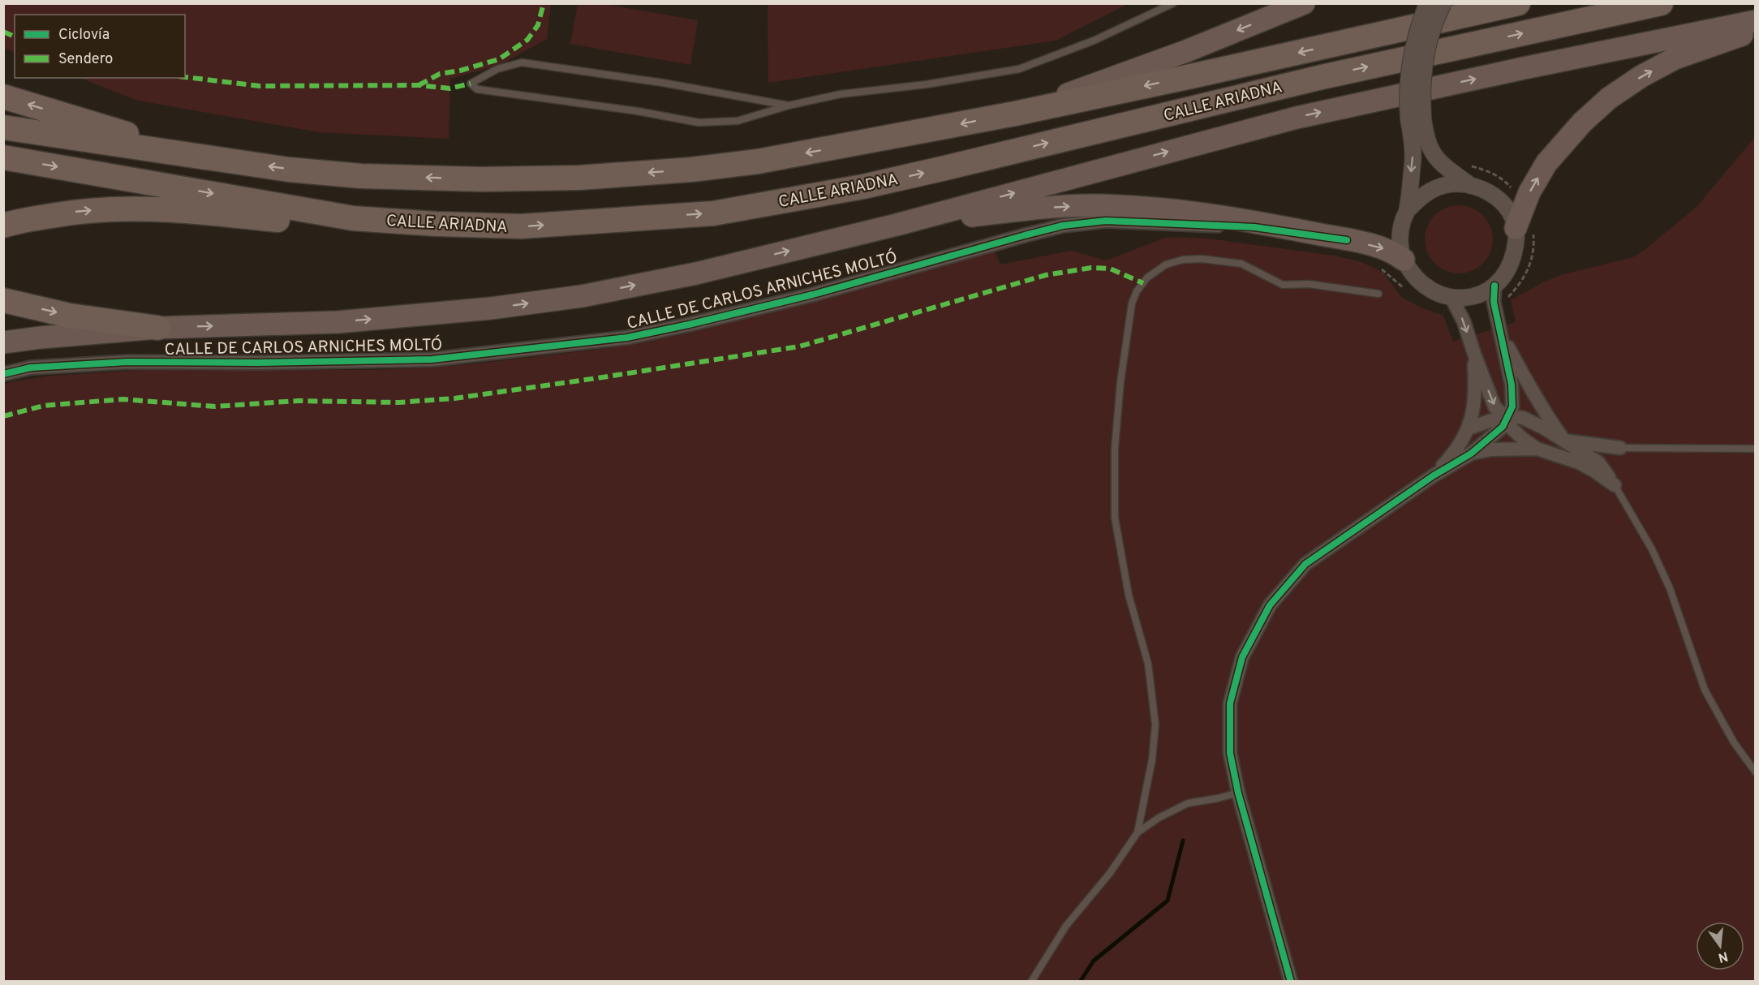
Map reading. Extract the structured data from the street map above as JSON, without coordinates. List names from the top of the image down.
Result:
{
  "streets": {
    "highway": ["CALLE ARIADNA"],
    "street": ["CALLE DE CARLOS ARNICHES MOLTÓ"]
  },
  "legend": ["Ciclovía", "Sendero"],
  "north": "bottom"
}
